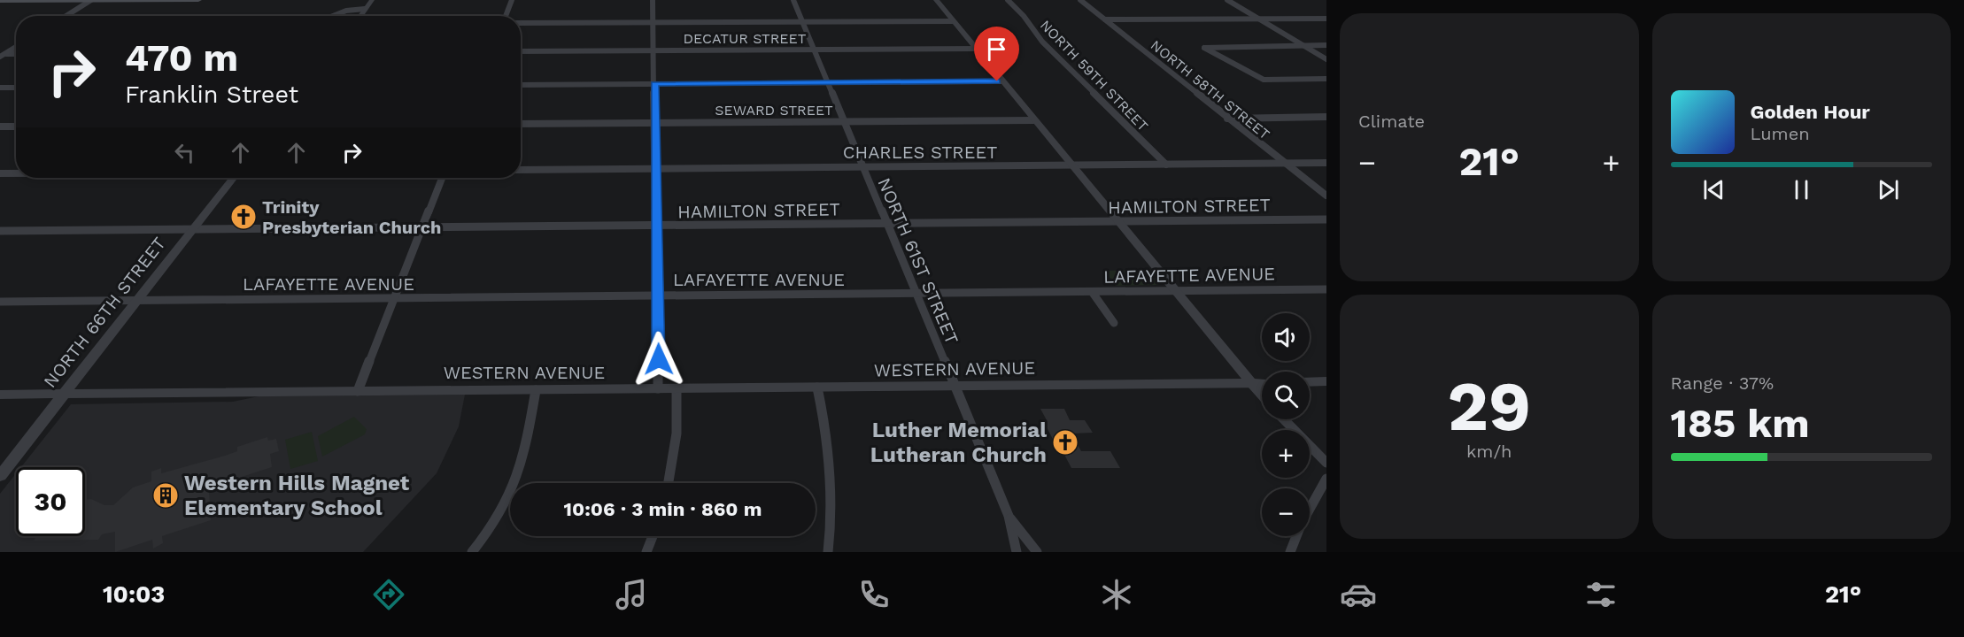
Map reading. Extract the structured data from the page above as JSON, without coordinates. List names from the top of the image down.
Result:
{
  "streets": {
    "street": [
      "DECATUR STREET",
      "NORTH 59TH STREET",
      "NORTH 58TH STREET",
      "SEWARD STREET",
      "CHARLES STREET",
      "HAMILTON STREET",
      "NORTH 61ST STREET",
      "LAFAYETTE AVENUE",
      "NORTH 66TH STREET",
      "WESTERN AVENUE"
    ]
  },
  "crossings": [
    ["DECATUR STREET", "NORTH 61ST STREET"],
    ["NORTH 59TH STREET", "CHARLES STREET"],
    ["NORTH 58TH STREET", "CHARLES STREET"],
    ["SEWARD STREET", "NORTH 61ST STREET"],
    ["CHARLES STREET", "NORTH 61ST STREET"],
    ["HAMILTON STREET", "NORTH 61ST STREET"],
    ["HAMILTON STREET", "NORTH 66TH STREET"],
    ["NORTH 61ST STREET", "LAFAYETTE AVENUE"],
    ["NORTH 61ST STREET", "WESTERN AVENUE"],
    ["LAFAYETTE AVENUE", "NORTH 66TH STREET"],
    ["NORTH 66TH STREET", "WESTERN AVENUE"]
  ],
  "places": {
    "church": ["Trinity Presbyterian Church", "Luther Memorial Lutheran Church"],
    "building": ["Western Hills Magnet Elementary School"]
  },
  "page": {
    "tile": [
      "Climate",
      ["29", "km/h"],
      ["Range · 37%", "185 km"]
    ],
    "turn": ["470 m", "Franklin Street"],
    "song": ["Golden Hour", "Lumen"],
    "heat": ["−", "21°", "+"],
    "map_buttons": ["+", "−"],
    "limit": "30",
    "trip": "10:06 · 3 min · 860 m",
    "tabs": ["10:03", "21°"]
  }
}
